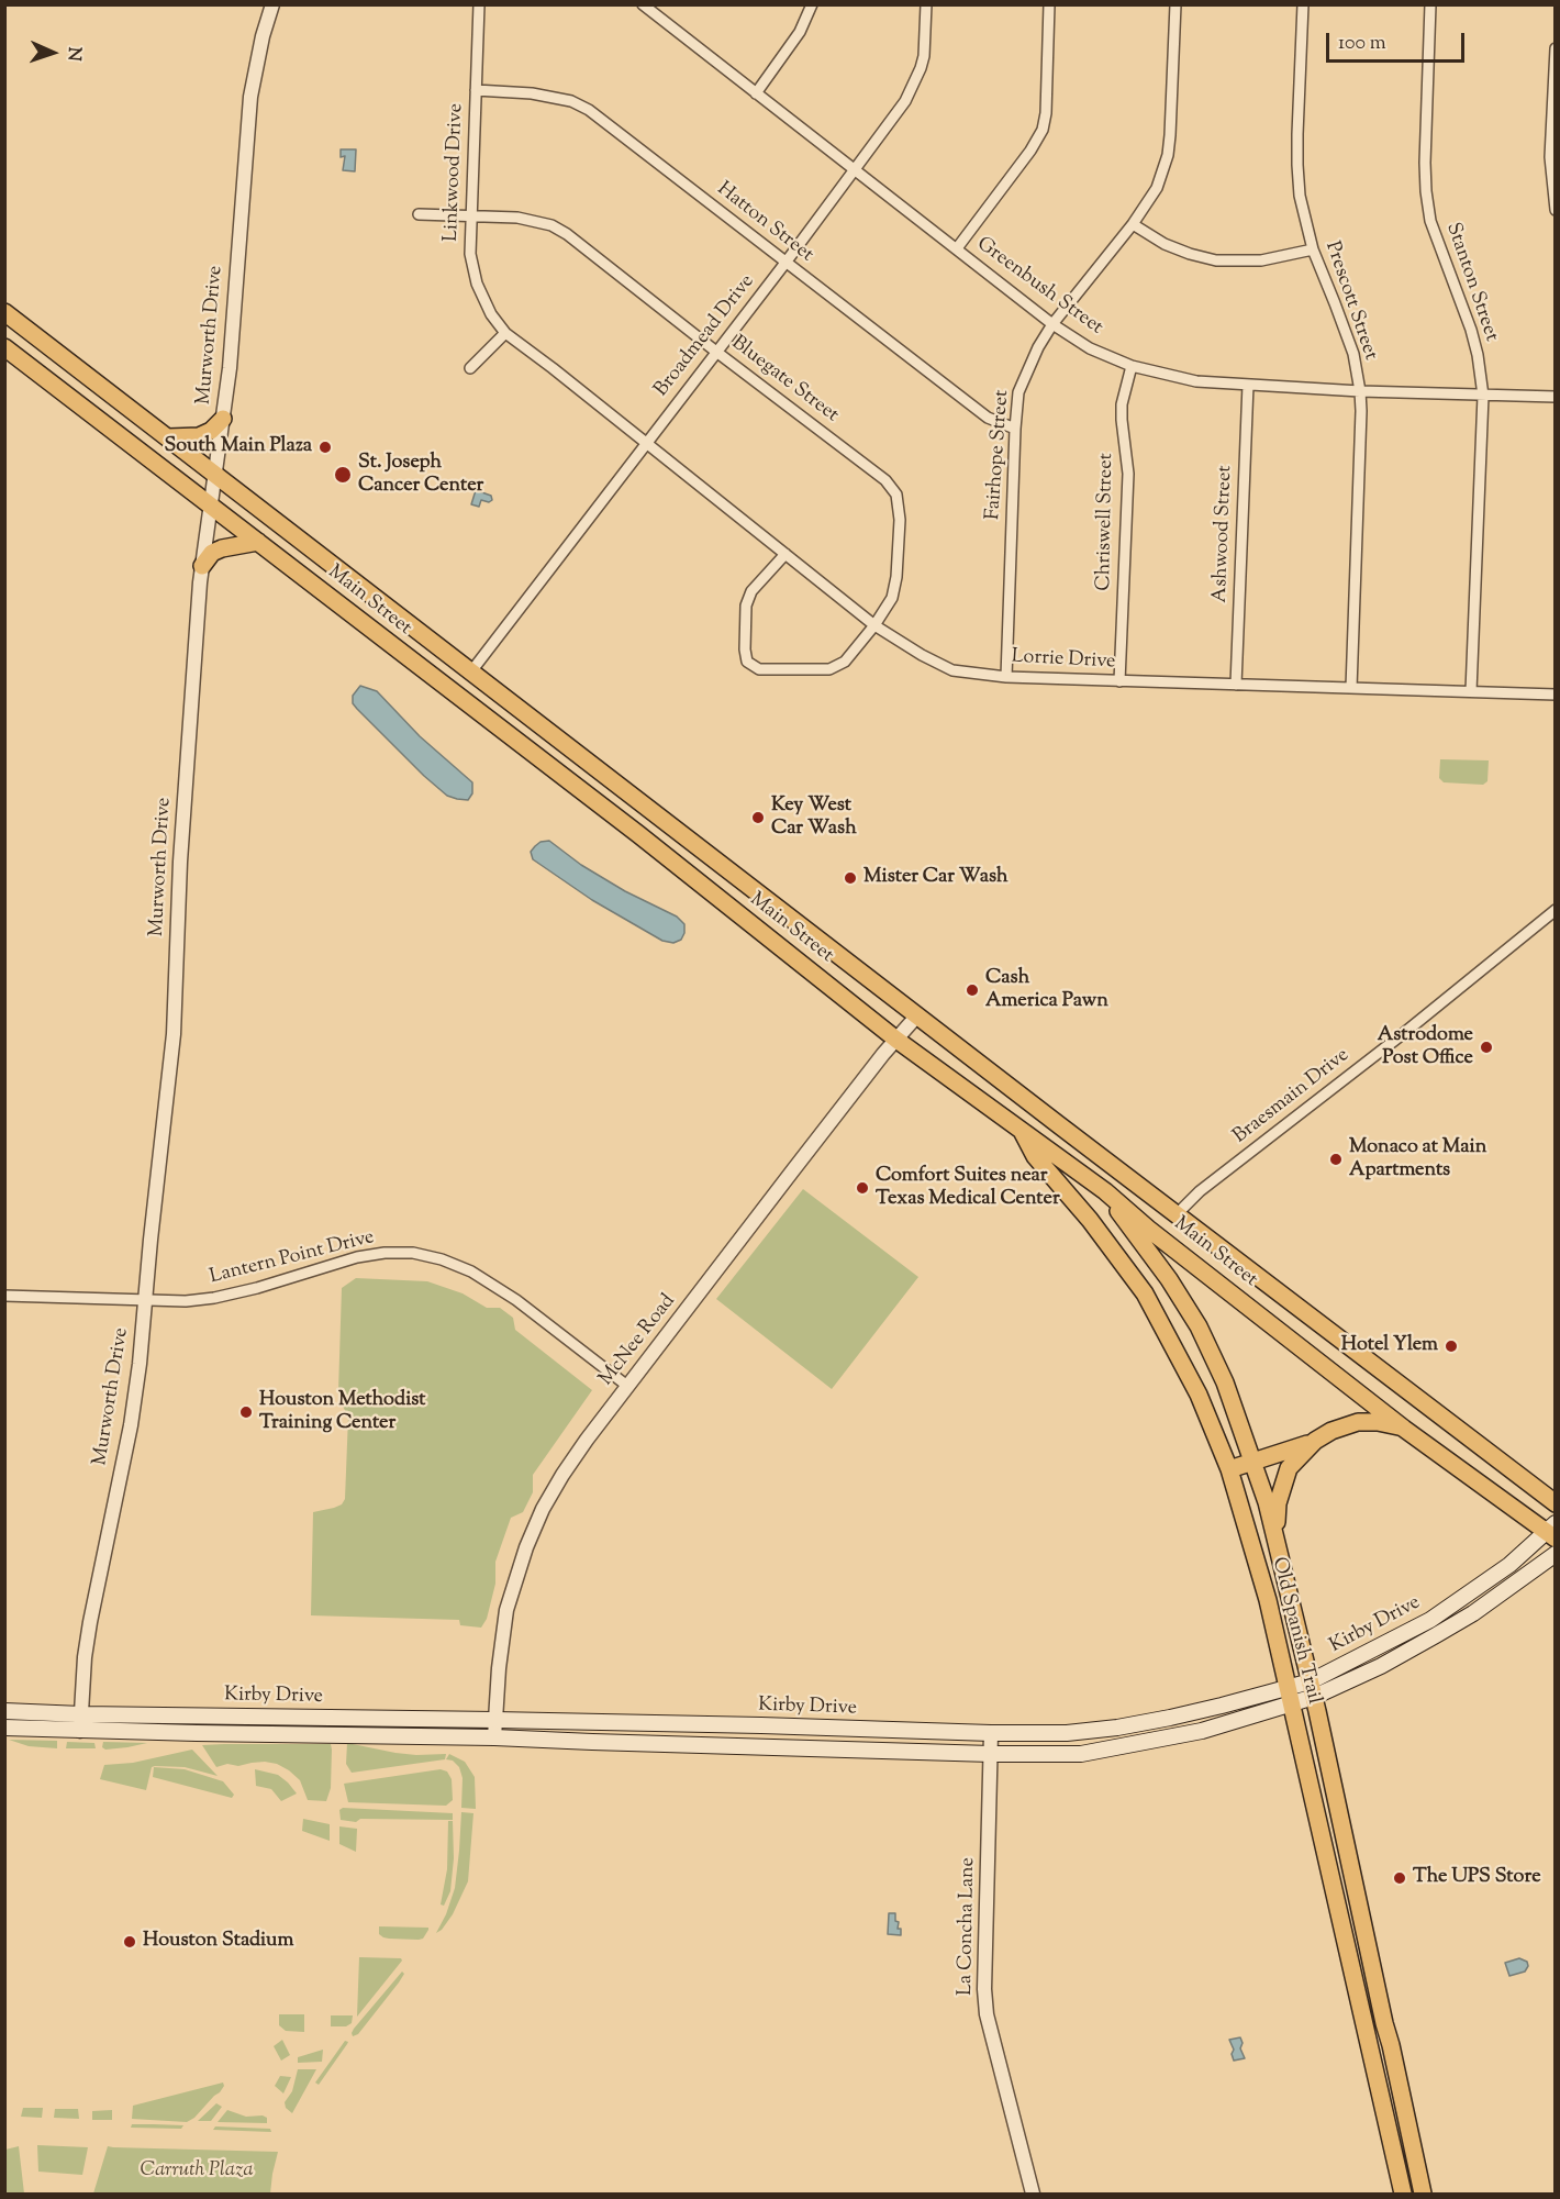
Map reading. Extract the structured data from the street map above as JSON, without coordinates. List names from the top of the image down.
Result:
{
  "streets": {
    "main road": ["Main Street", "Kirby Drive", "Old Spanish Trail"],
    "street": [
      "Linkwood Drive",
      "Hatton Street",
      "Stanton Street",
      "Greenbush Street",
      "Prescott Street",
      "Murworth Drive",
      "Broadmead Drive",
      "Bluegate Street",
      "Fairhope Street",
      "Chriswell Street",
      "Ashwood Street",
      "Lorrie Drive",
      "Braesmain Drive",
      "Lantern Point Drive",
      "McNee Road",
      "La Concha Lane"
    ]
  },
  "crossings": [
    ["Linkwood Drive", "Hatton Street"],
    ["Linkwood Drive", "Broadmead Drive"],
    ["Linkwood Drive", "Bluegate Street"],
    ["Linkwood Drive", "Lorrie Drive"],
    ["Hatton Street", "Broadmead Drive"],
    ["Hatton Street", "Fairhope Street"],
    ["Stanton Street", "Greenbush Street"],
    ["Stanton Street", "Lorrie Drive"],
    ["Greenbush Street", "Prescott Street"],
    ["Greenbush Street", "Broadmead Drive"],
    ["Greenbush Street", "Fairhope Street"],
    ["Greenbush Street", "Chriswell Street"],
    ["Greenbush Street", "Ashwood Street"],
    ["Prescott Street", "Lorrie Drive"],
    ["Murworth Drive", "Main Street"],
    ["Murworth Drive", "Lantern Point Drive"],
    ["Murworth Drive", "Kirby Drive"],
    ["Broadmead Drive", "Bluegate Street"],
    ["Broadmead Drive", "Main Street"],
    ["Broadmead Drive", "Lorrie Drive"],
    ["Bluegate Street", "Lorrie Drive"],
    ["Fairhope Street", "Lorrie Drive"],
    ["Chriswell Street", "Lorrie Drive"],
    ["Ashwood Street", "Lorrie Drive"],
    ["Main Street", "Braesmain Drive"],
    ["Main Street", "McNee Road"],
    ["Main Street", "Kirby Drive"],
    ["Main Street", "Old Spanish Trail"],
    ["Lantern Point Drive", "McNee Road"],
    ["McNee Road", "Kirby Drive"],
    ["Kirby Drive", "Old Spanish Trail"],
    ["Kirby Drive", "La Concha Lane"]
  ],
  "parks": ["Carruth Plaza"],
  "places": [
    "South Main Plaza",
    "St. Joseph Cancer Center",
    "Key West Car Wash",
    "Mister Car Wash",
    "Cash America Pawn",
    "Astrodome Post Office",
    "Monaco at Main Apartments",
    "Comfort Suites near Texas Medical Center",
    "Hotel Ylem",
    "Houston Methodist Training Center",
    "The UPS Store",
    "Houston Stadium"
  ],
  "scale_bar": "100 m",
  "north": "right"
}
